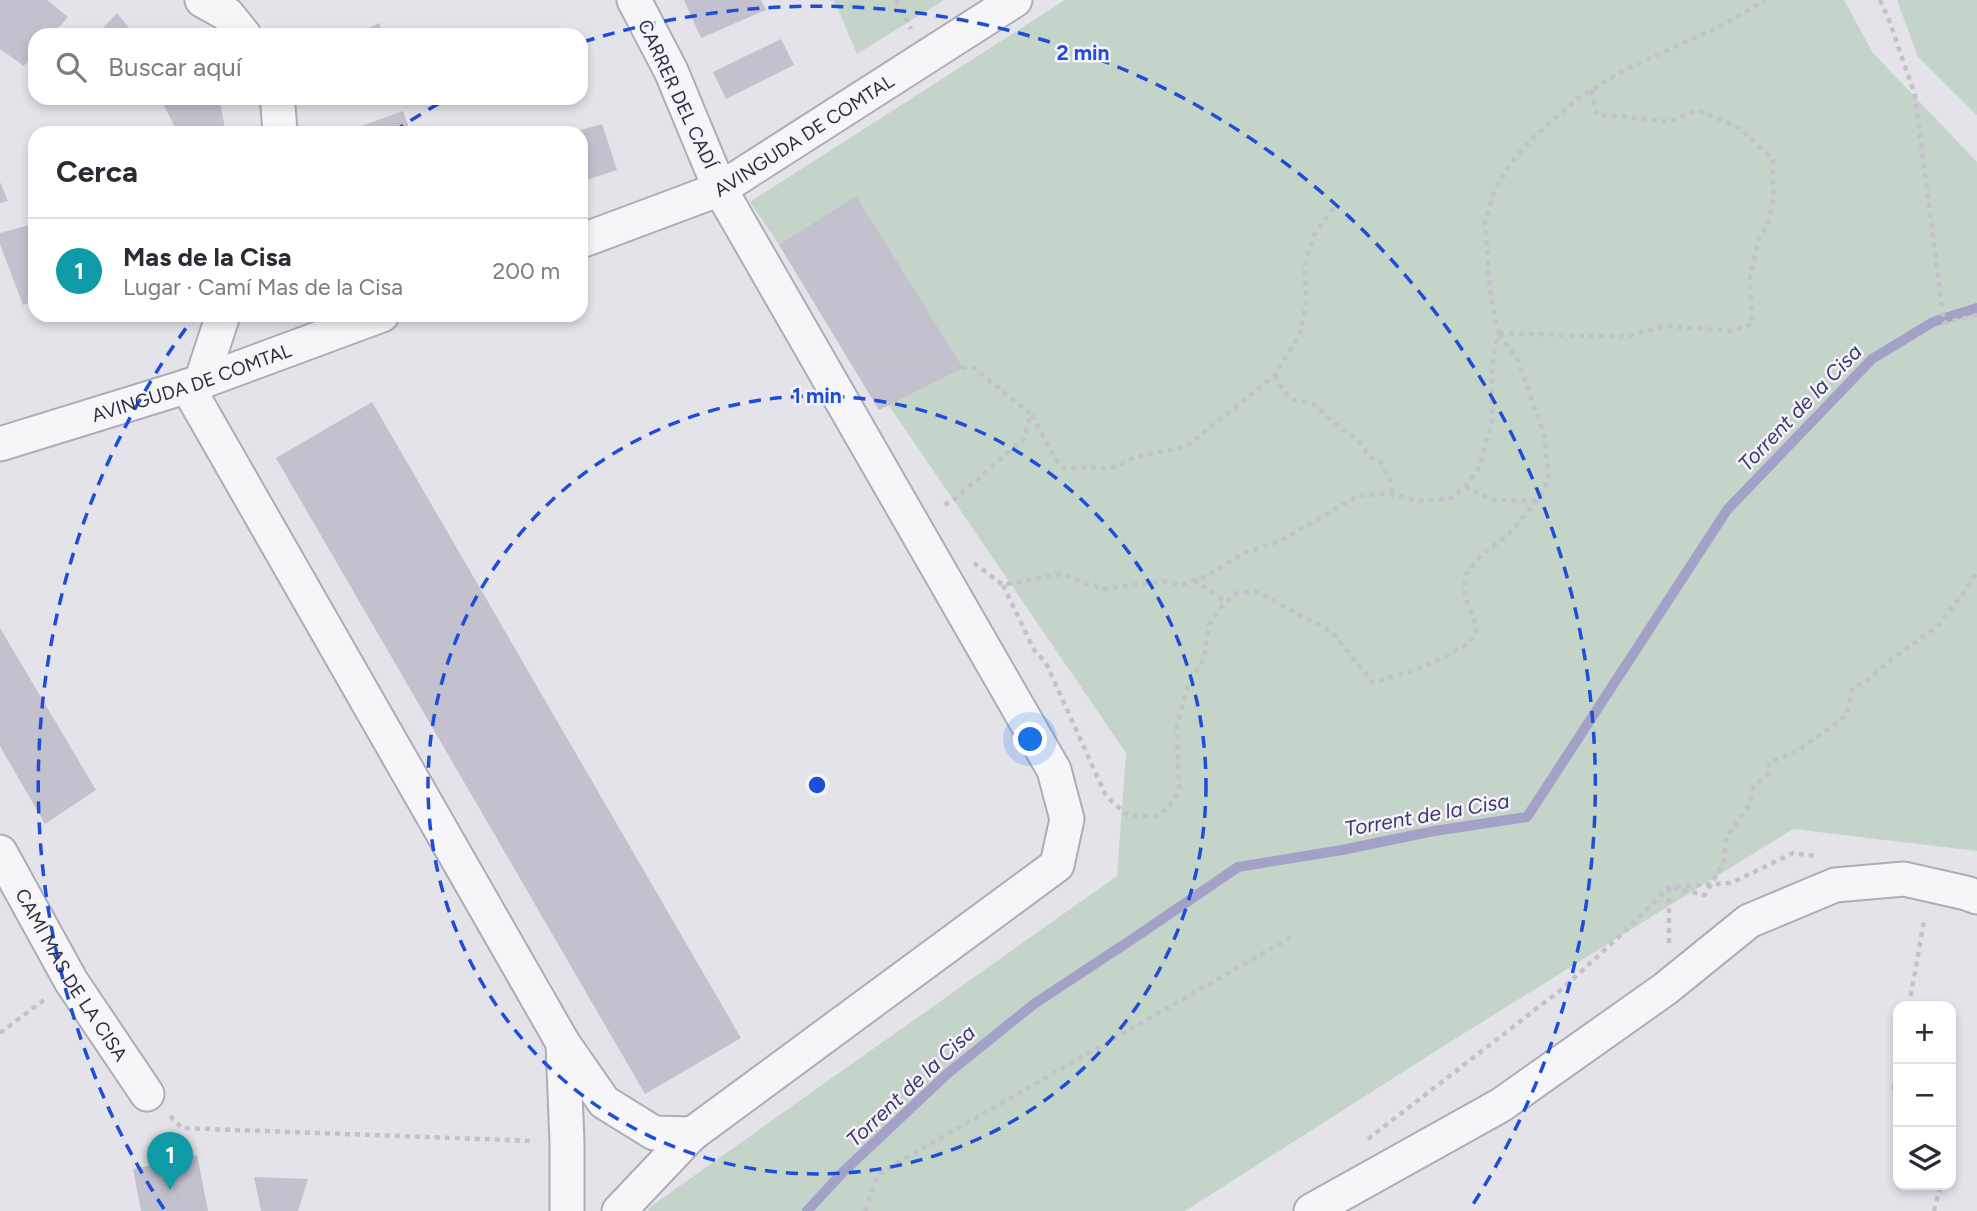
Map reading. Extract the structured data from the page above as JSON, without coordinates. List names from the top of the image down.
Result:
{
  "streets": {
    "street": ["CARRER DEL CADÍ", "AVINGUDA DE COMTAL", "CAMÍ MAS DE LA CISA"]
  },
  "crossings": [
    ["CARRER DEL CADÍ", "AVINGUDA DE COMTAL"]
  ],
  "water": ["Torrent de la Cisa"],
  "page": {
    "search": "Buscar aquí",
    "heading": "Cerca",
    "list": [
      {
        "mark": "1",
        "name": "Mas de la Cisa",
        "note": "Lugar · Camí Mas de la Cisa",
        "value": "200 m"
      }
    ],
    "map_buttons": ["+", "−"],
    "pins": "1"
  },
  "rings": ["2 min", "1 min"]
}
